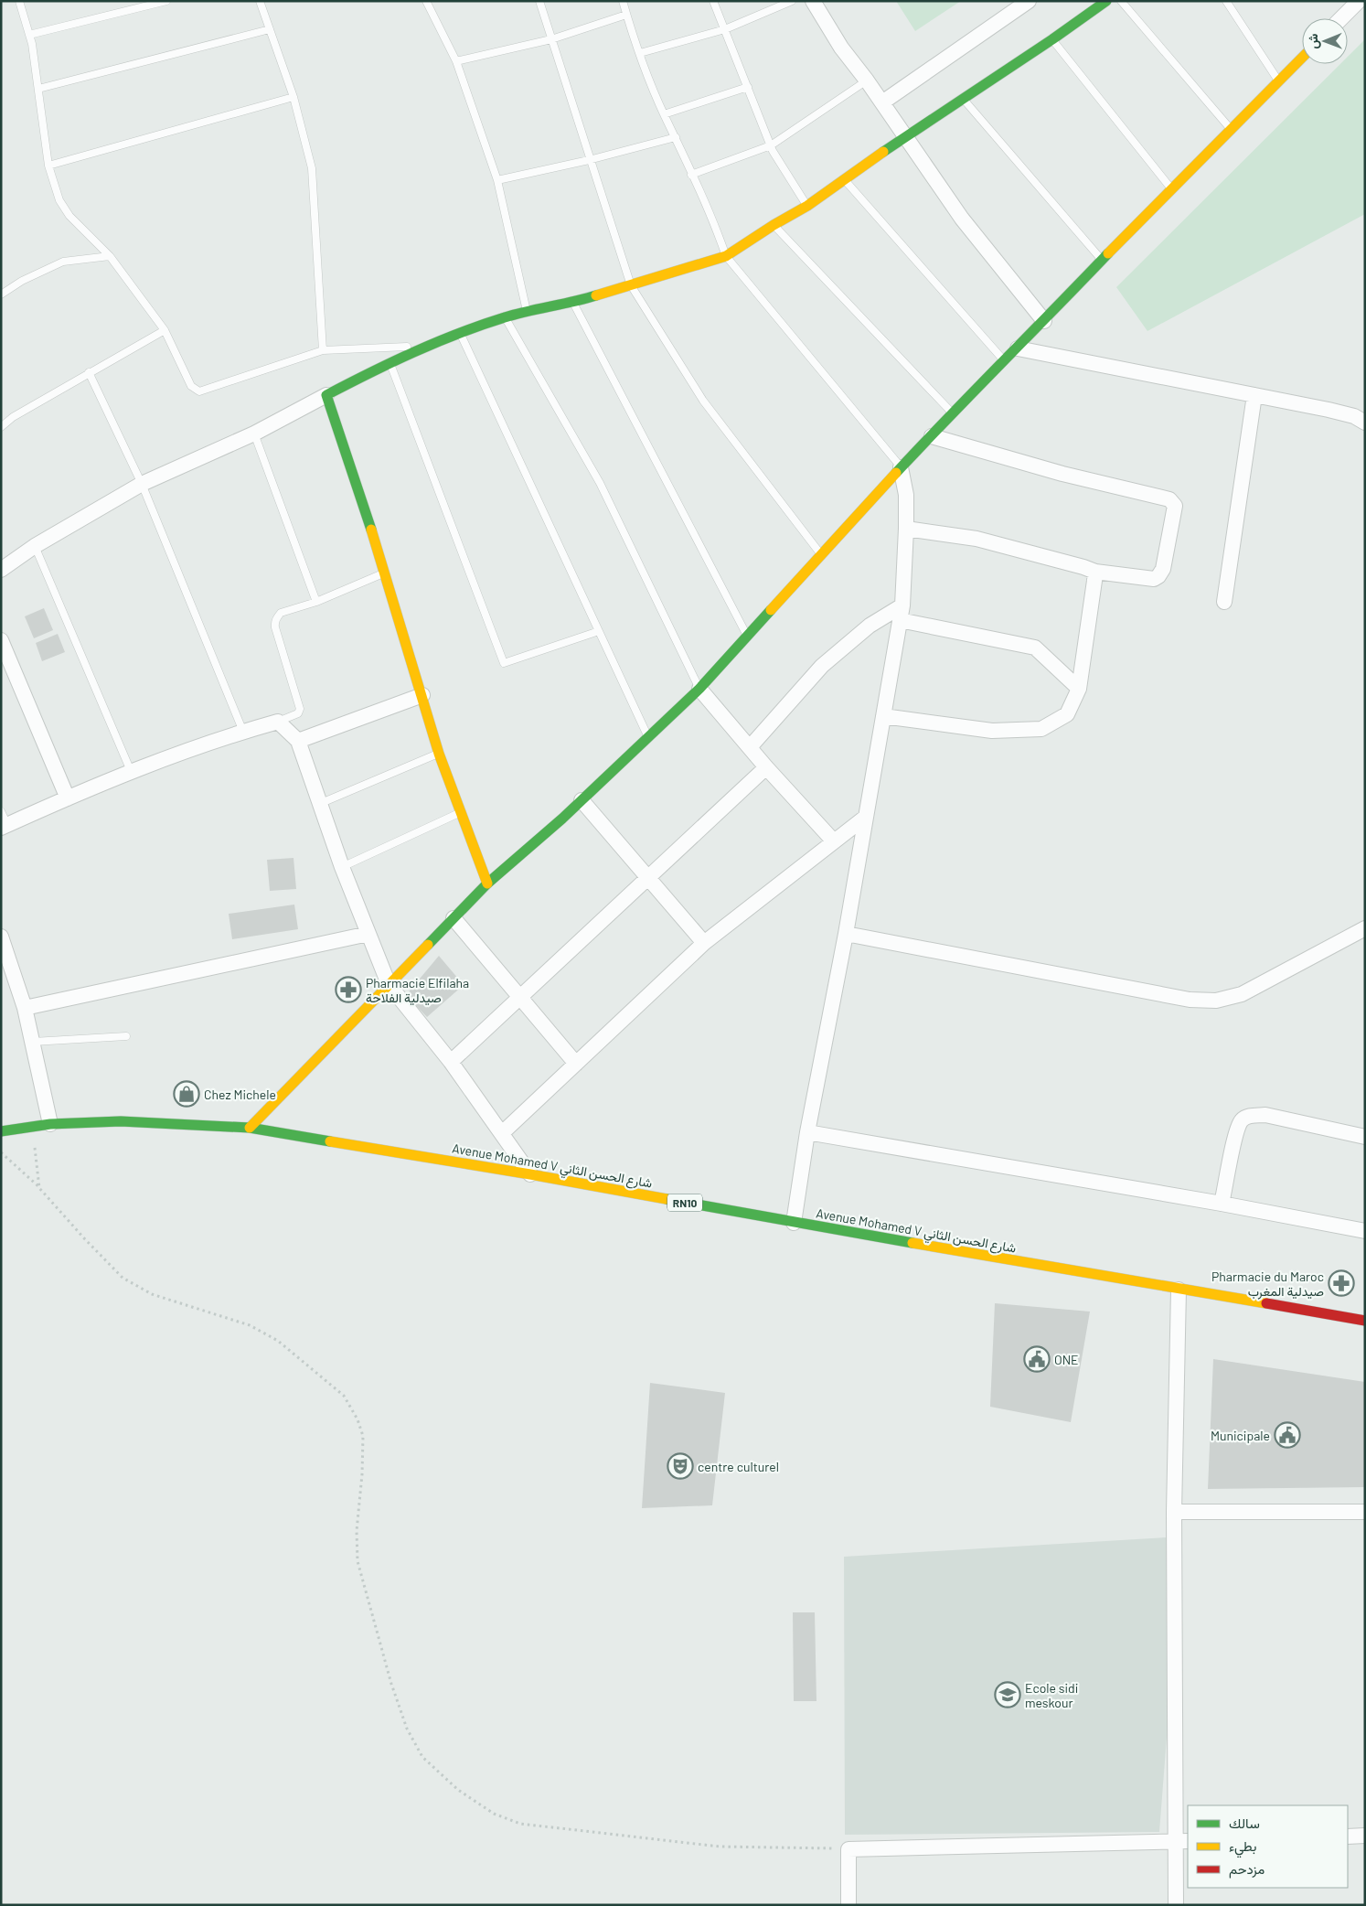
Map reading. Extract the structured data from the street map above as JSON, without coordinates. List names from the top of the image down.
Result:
{
  "streets": {
    "street": ["Avenue Mohamed V شارع الحسن الثاني", "RN10"]
  },
  "places": {
    "pharmacy": ["Pharmacie Elfilaha صيدلية الفلاحة", "Pharmacie du Maroc صيدلية المغرب"],
    "shop": ["Chez Michele"],
    "public building": ["ONE", "Municipale"],
    "theatre": ["centre culturel"],
    "school or university": ["Ecole sidi meskour"]
  },
  "legend": ["سالك", "بطيء", "مزدحم"],
  "north": "left"
}
